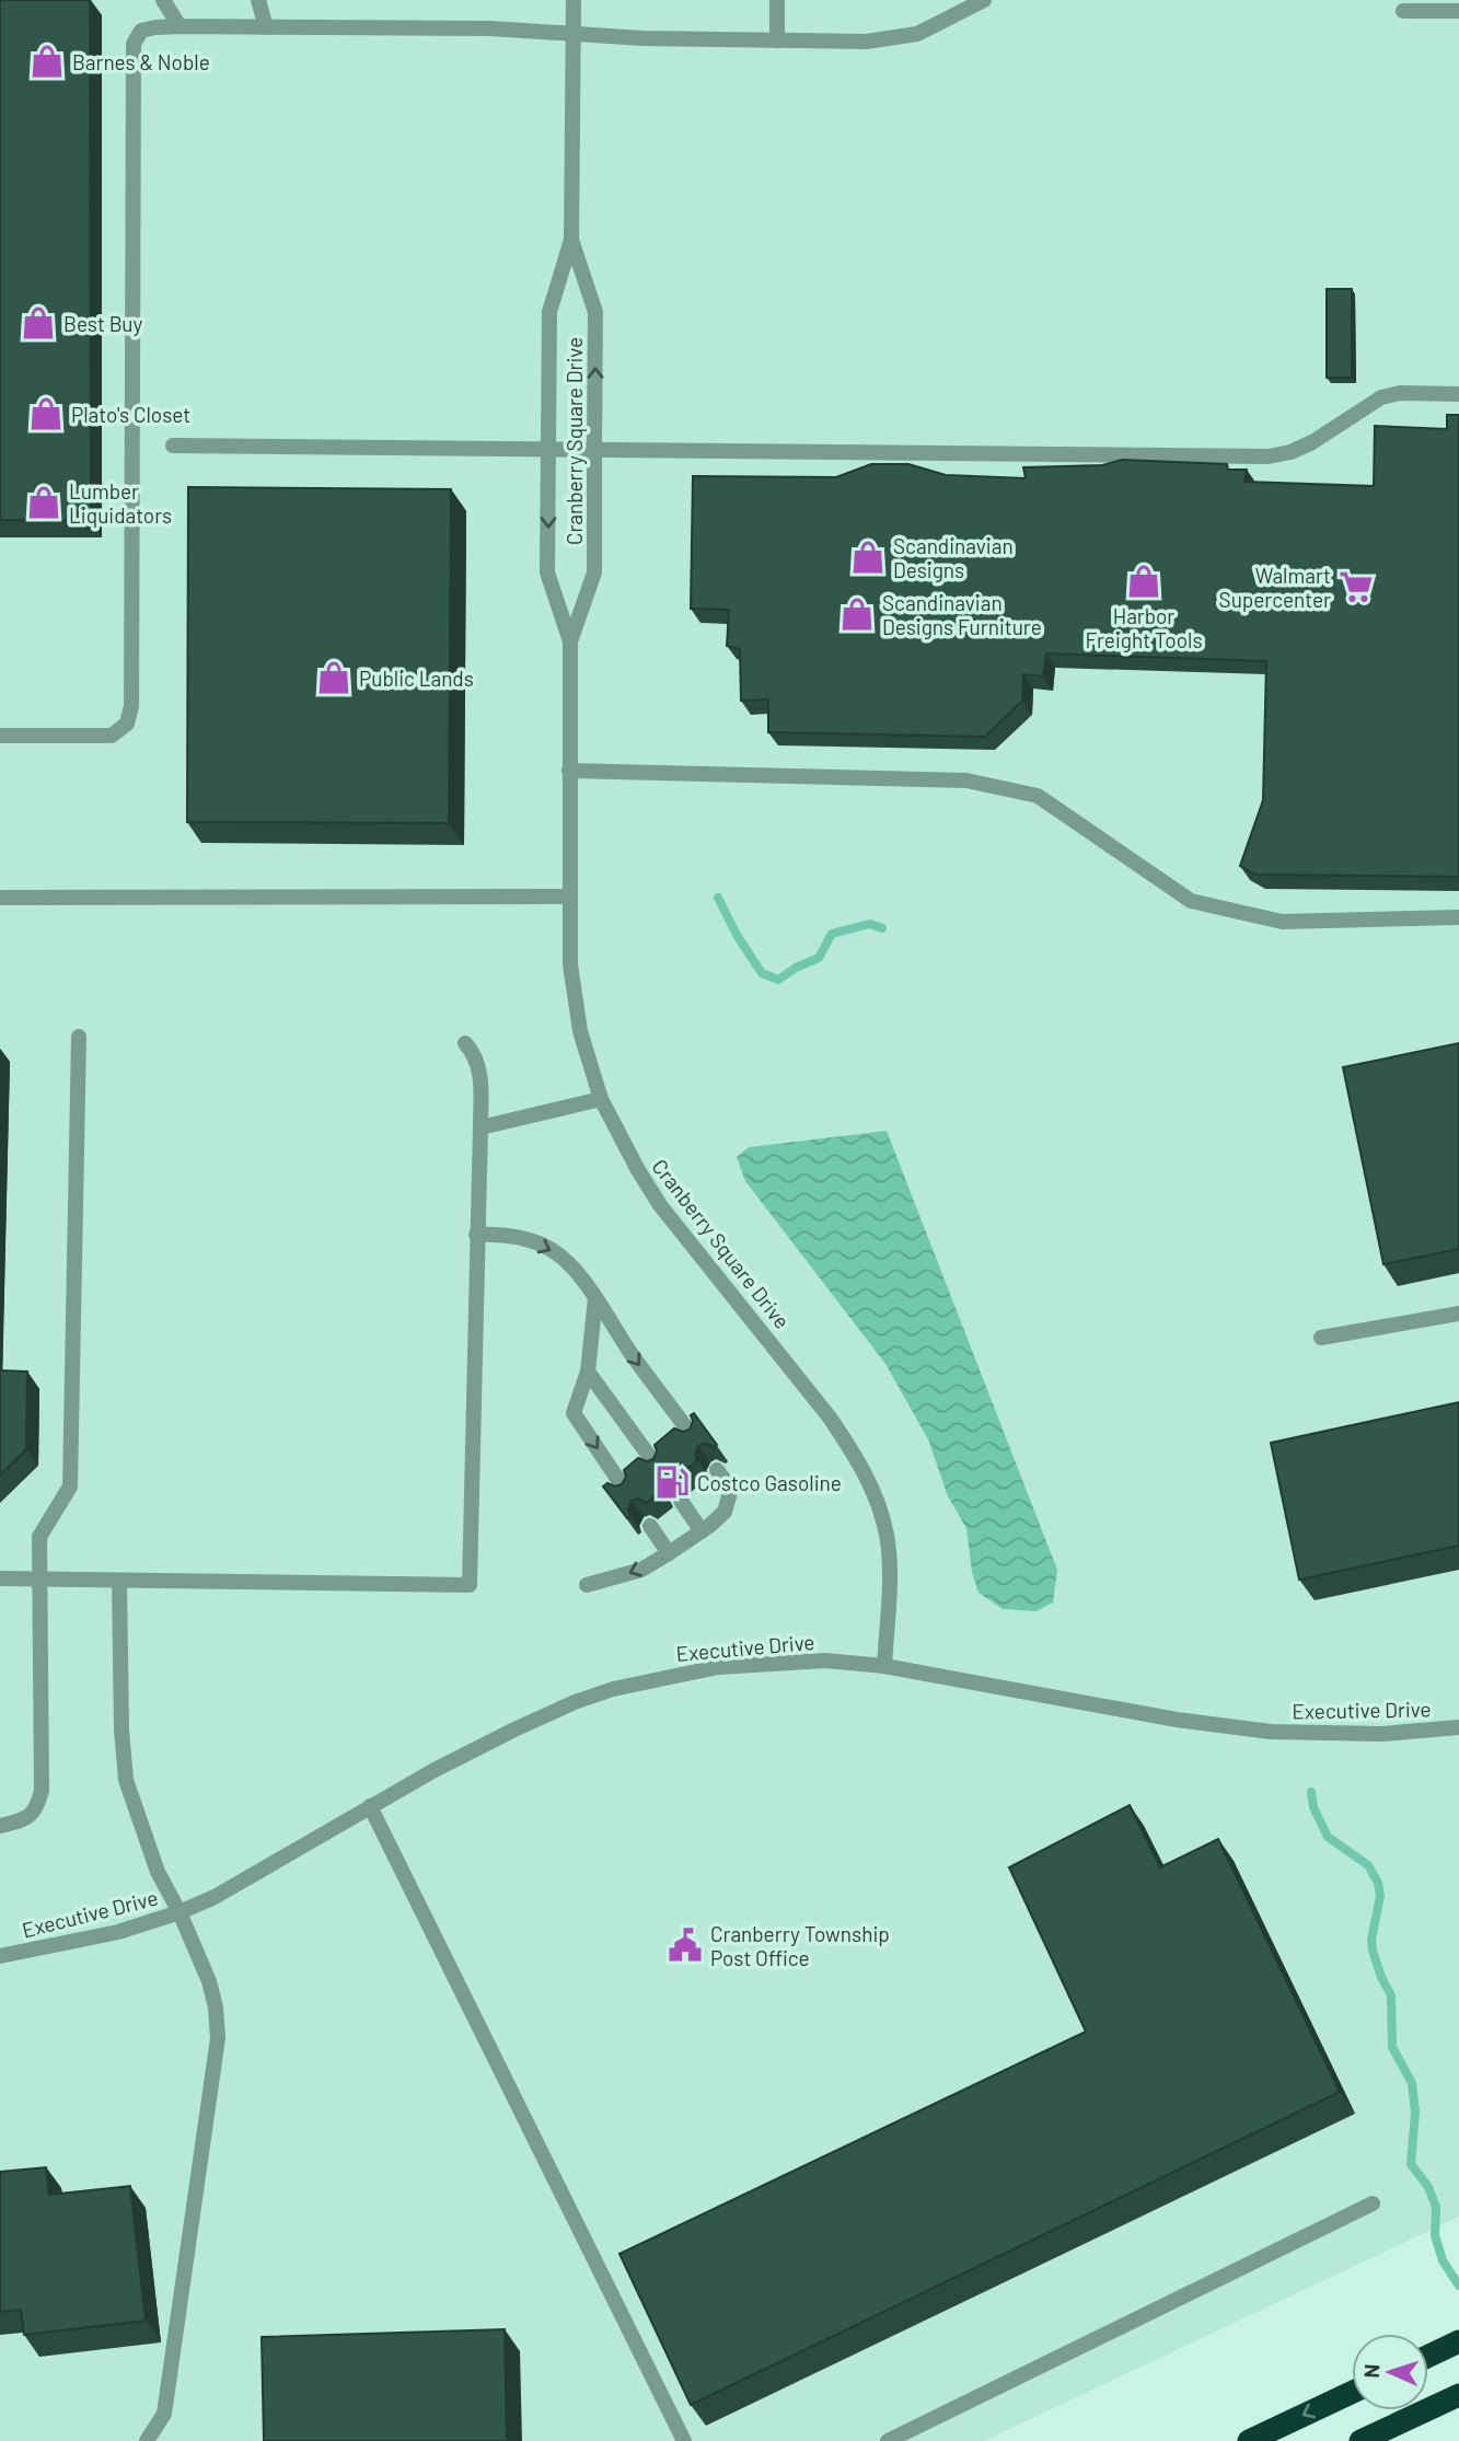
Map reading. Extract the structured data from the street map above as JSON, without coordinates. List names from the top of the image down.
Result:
{
  "streets": {
    "street": ["Cranberry Square Drive", "Executive Drive"]
  },
  "crossings": [
    ["Cranberry Square Drive", "Executive Drive"]
  ],
  "places": {
    "shop": [
      "Barnes & Noble",
      "Best Buy",
      "Plato's Closet",
      "Lumber Liquidators",
      "Scandinavian Designs",
      "Harbor Freight Tools",
      "Scandinavian Designs Furniture",
      "Public Lands"
    ],
    "supermarket": ["Walmart Supercenter"],
    "fuel station": ["Costco Gasoline"],
    "public building": ["Cranberry Township Post Office"]
  },
  "north": "left"
}
